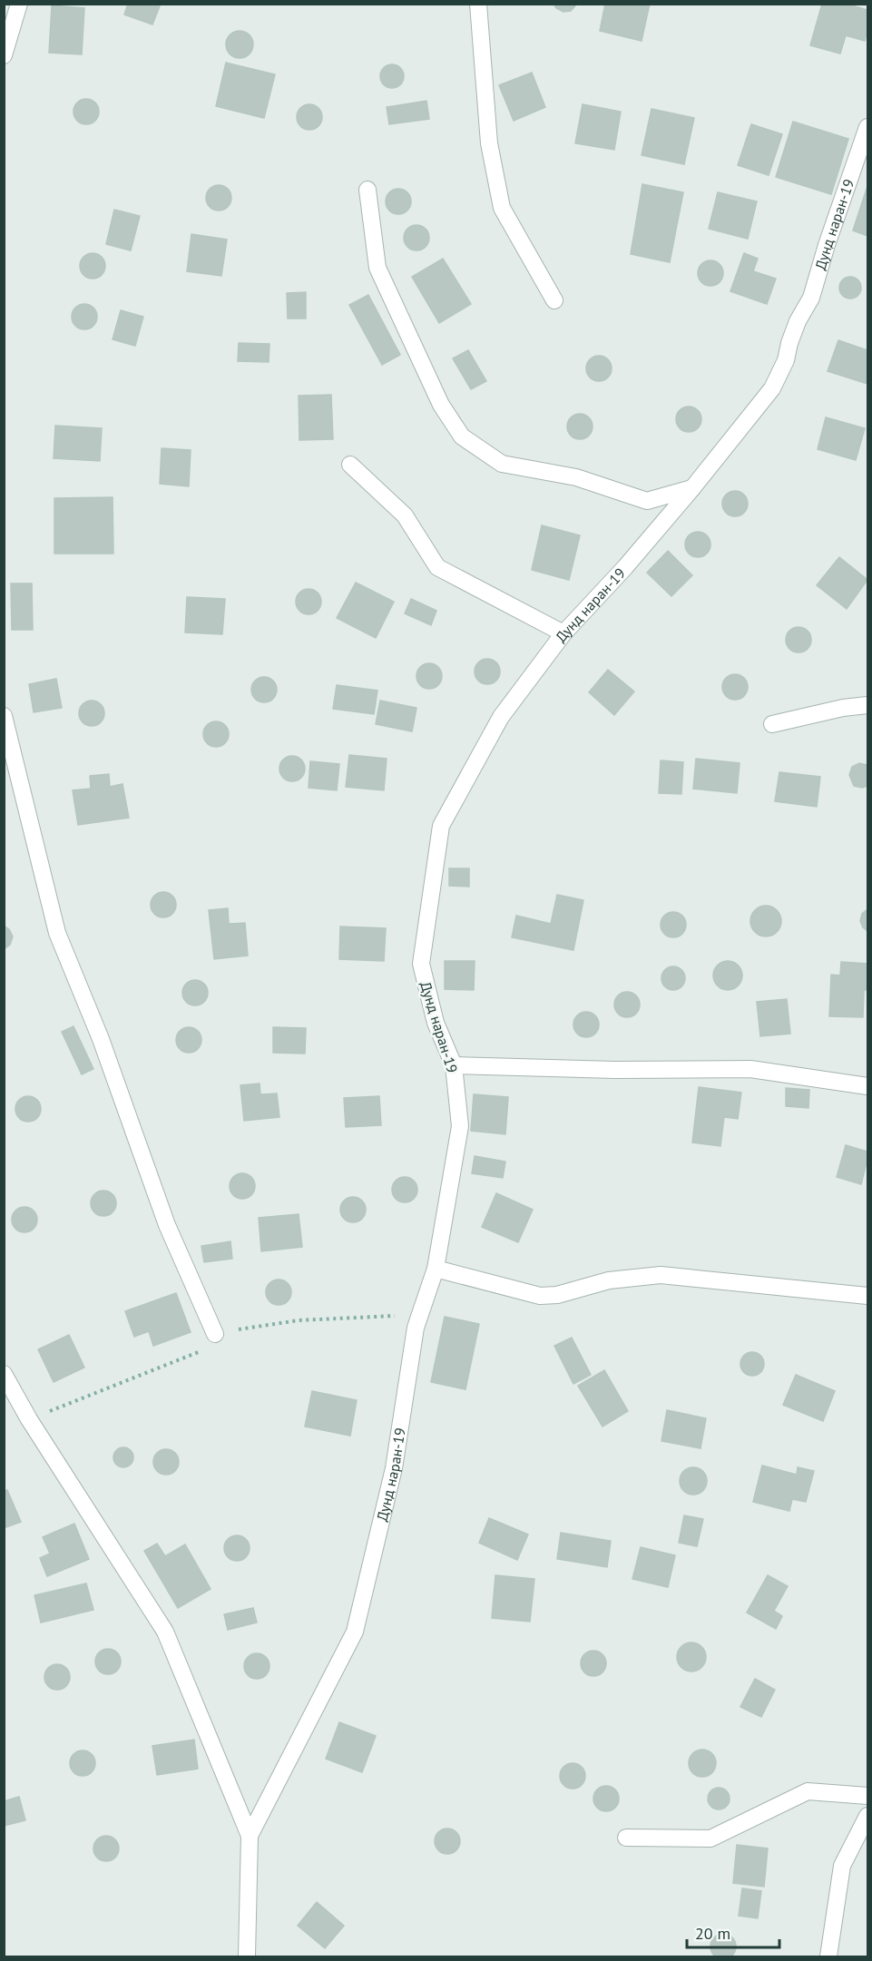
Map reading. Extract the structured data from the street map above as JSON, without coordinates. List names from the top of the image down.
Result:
{
  "streets": {
    "street": ["Дунд наран-19"]
  },
  "scale_bar": "20 m"
}
